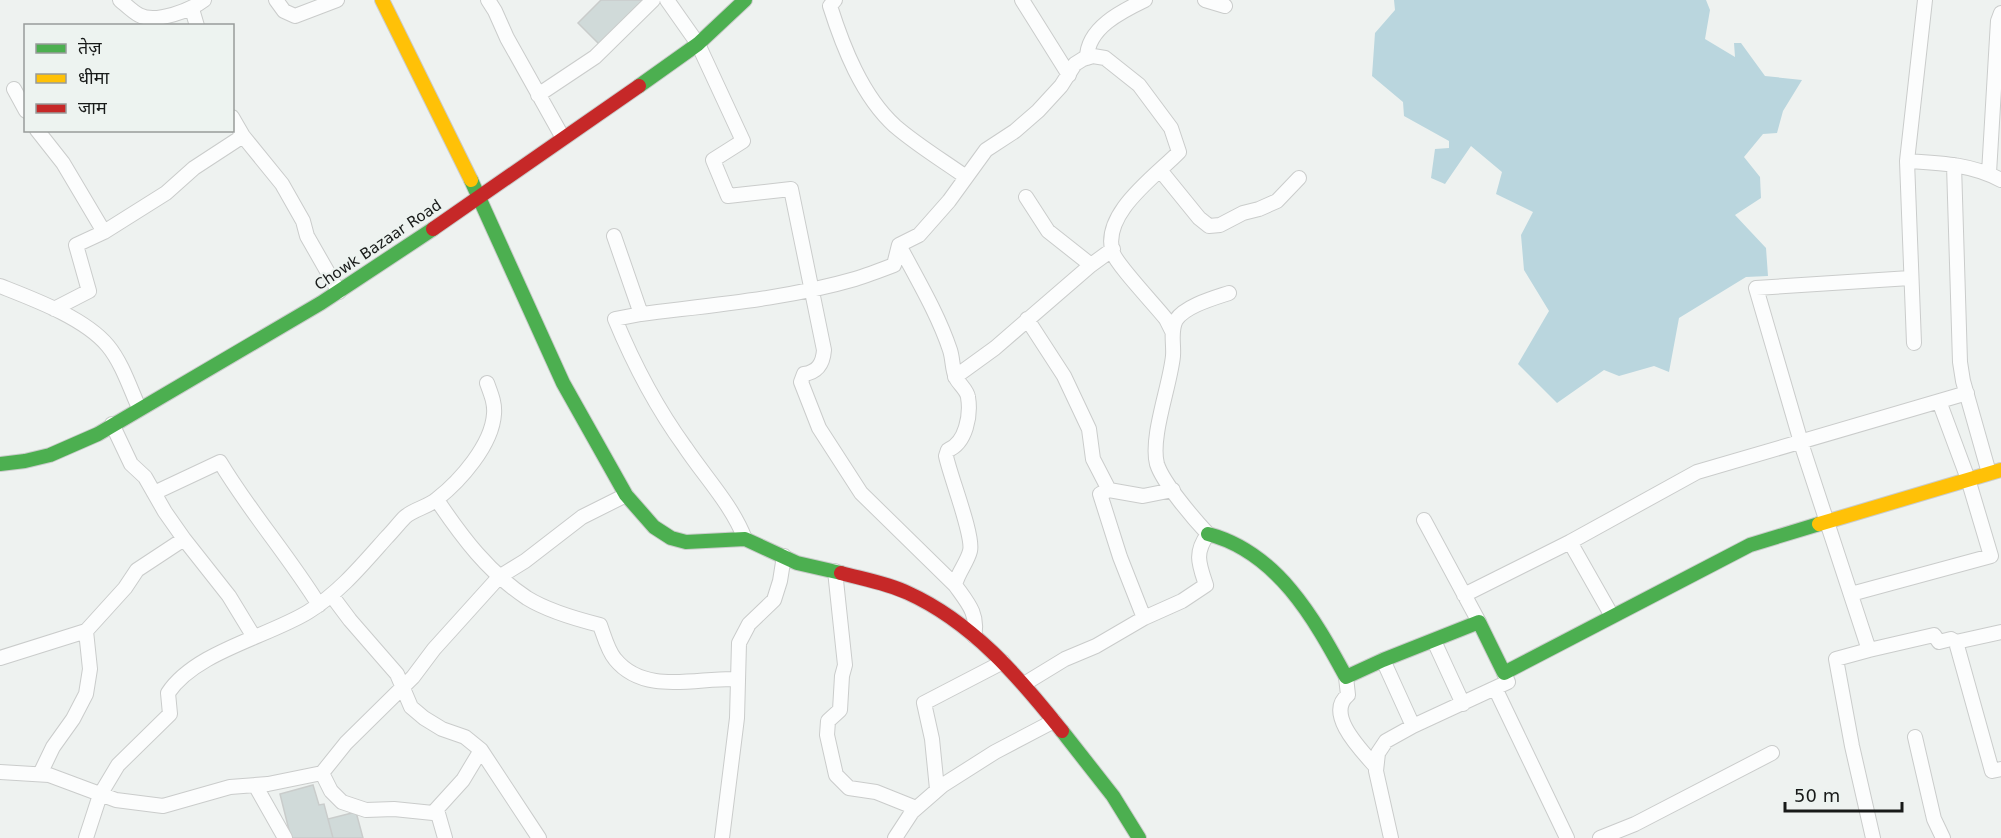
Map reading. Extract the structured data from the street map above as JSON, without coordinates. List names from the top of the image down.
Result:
{
  "streets": {
    "street": ["Chowk Bazaar Road"]
  },
  "legend": ["तेज़", "धीमा", "जाम"],
  "scale_bar": "50 m"
}
